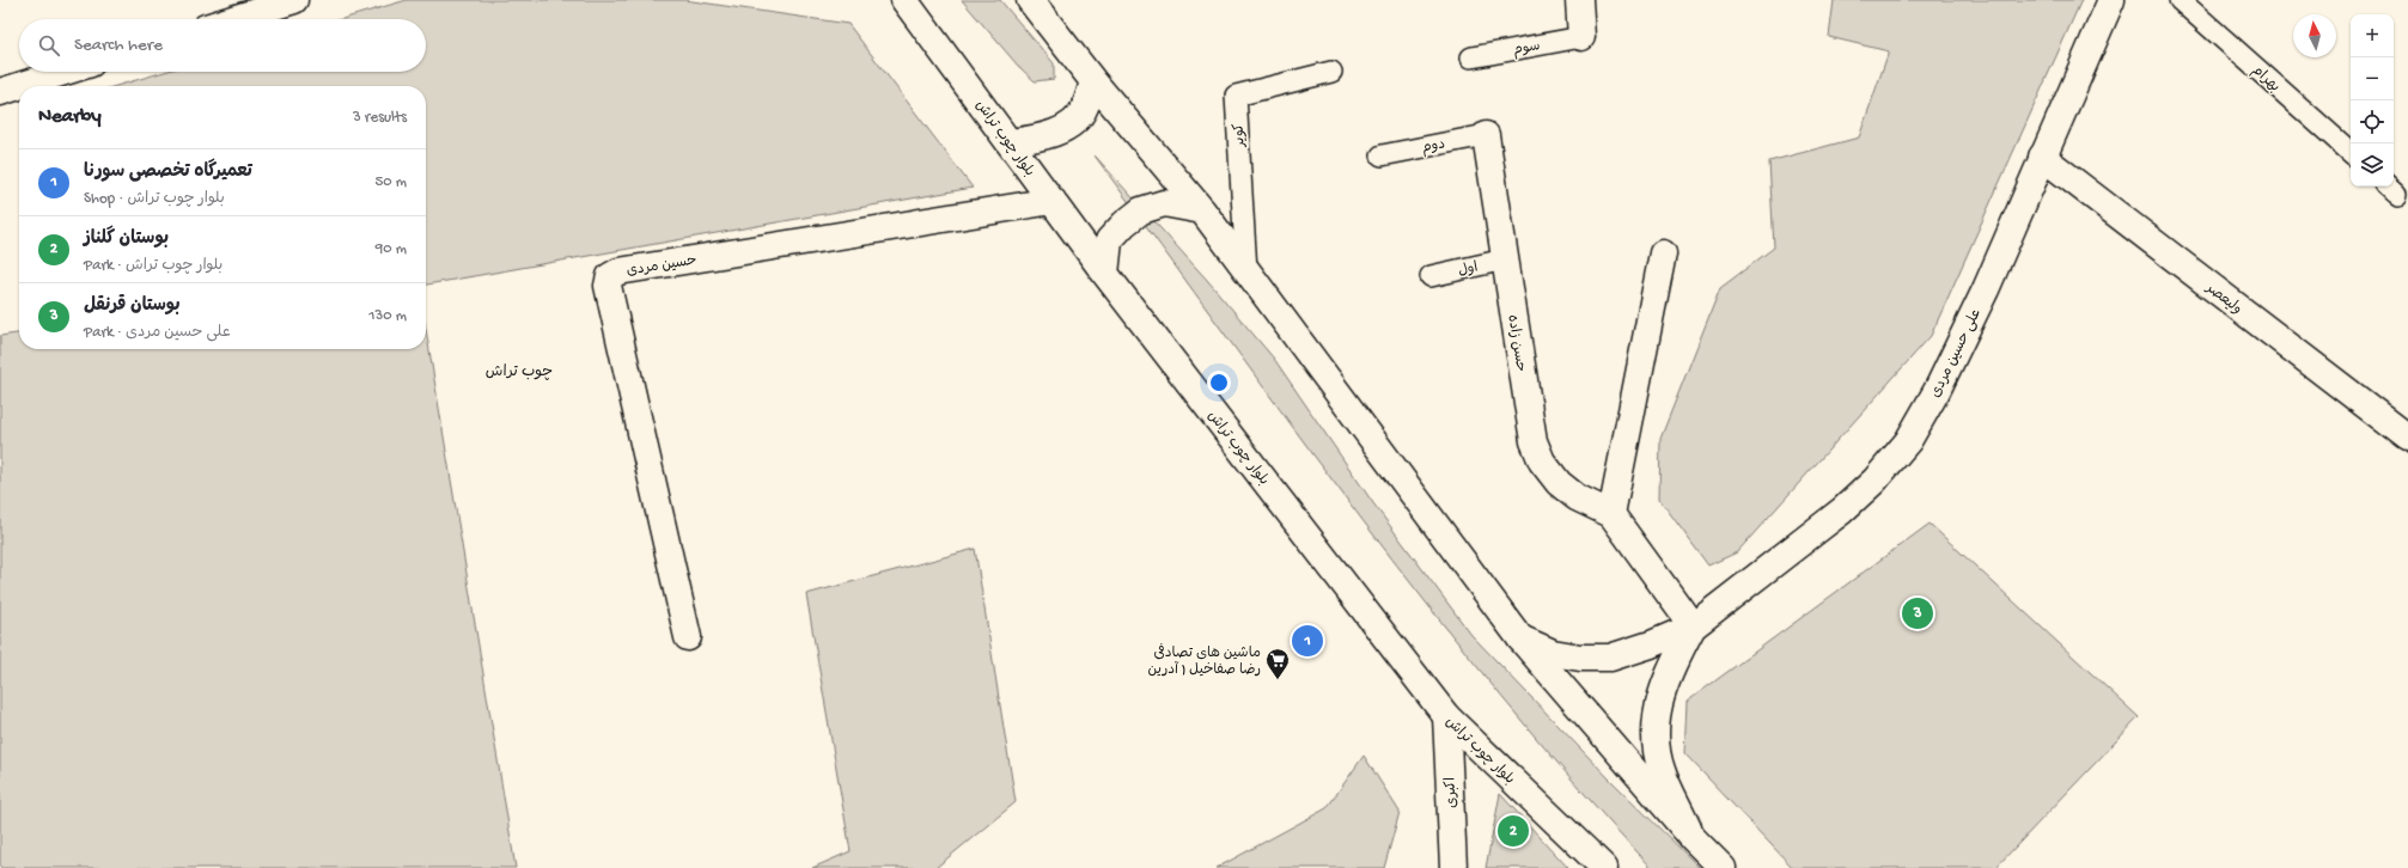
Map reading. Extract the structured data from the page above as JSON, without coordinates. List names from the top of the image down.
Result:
{
  "streets": {
    "street": [
      "بلوار چوب‌ تراش",
      "حسین مردی",
      "ولیعصر",
      "حسن زاده",
      "علی حسین مردی",
      "اکبری"
    ],
    "lane": [
      "سوم",
      "بهرام",
      "کویر",
      "دوم",
      "اول"
    ]
  },
  "crossings": [
    ["بلوار چوب‌ تراش", "حسین مردی"],
    ["بلوار چوب‌ تراش", "اکبری"],
    ["دوم", "حسن زاده"],
    ["اول", "حسن زاده"],
    ["ولیعصر", "علی حسین مردی"],
    ["حسن زاده", "علی حسین مردی"]
  ],
  "districts": ["چوب تراش"],
  "places": {
    "supermarket": ["ماشین های تصادفی رضا صفاخیل ( آدرین"]
  },
  "north": "top",
  "page": {
    "map_buttons": ["+", "−"],
    "search": "Search here",
    "heading": ["Nearby", "3 results"],
    "list": [
      {
        "mark": "1",
        "name": "تعمیرگاه تخصصی سورنا",
        "note": "Shop · بلوار چوب‌ تراش",
        "value": "50 m"
      },
      {
        "mark": "2",
        "name": "بوستان گلناز",
        "note": "Park · بلوار چوب‌ تراش",
        "value": "90 m"
      },
      {
        "mark": "3",
        "name": "بوستان قرنقل",
        "note": "Park · علی حسین مردی",
        "value": "130 m"
      }
    ],
    "pins": ["3", "1", "2"]
  }
}
